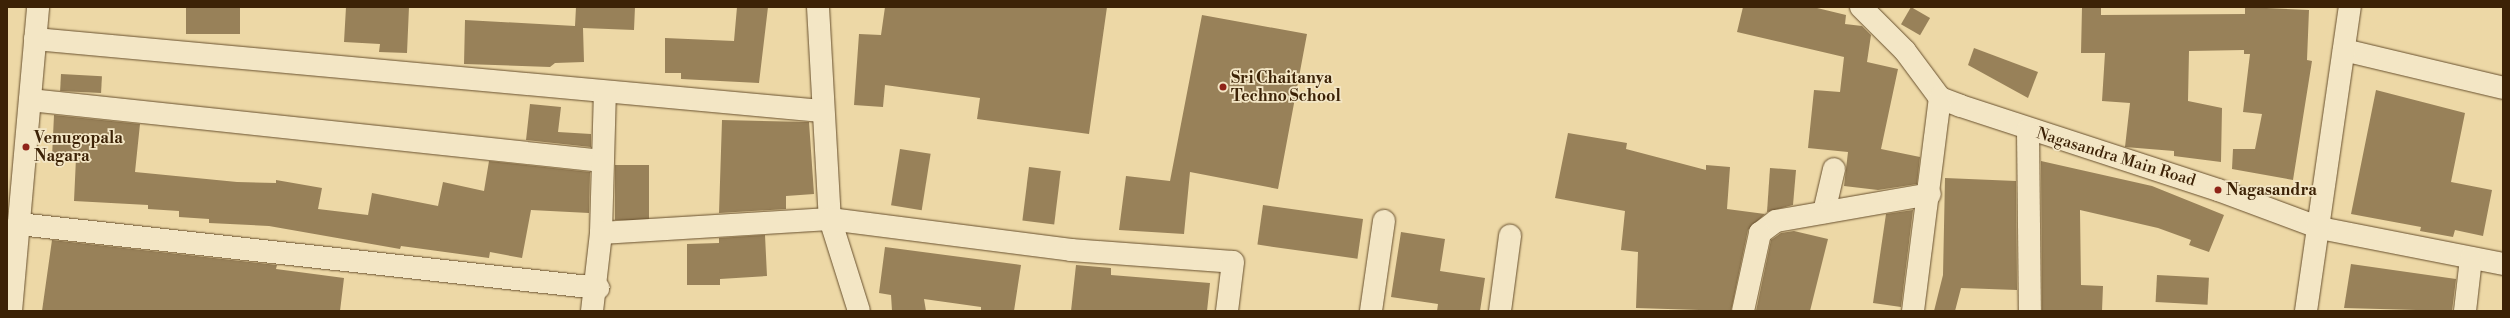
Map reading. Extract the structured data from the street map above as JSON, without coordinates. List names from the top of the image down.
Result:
{
  "streets": {
    "street": ["Nagasandra Main Road"]
  },
  "places": ["Sri Chaitanya Techno School", "Venugopala Nagara", "Nagasandra"]
}
